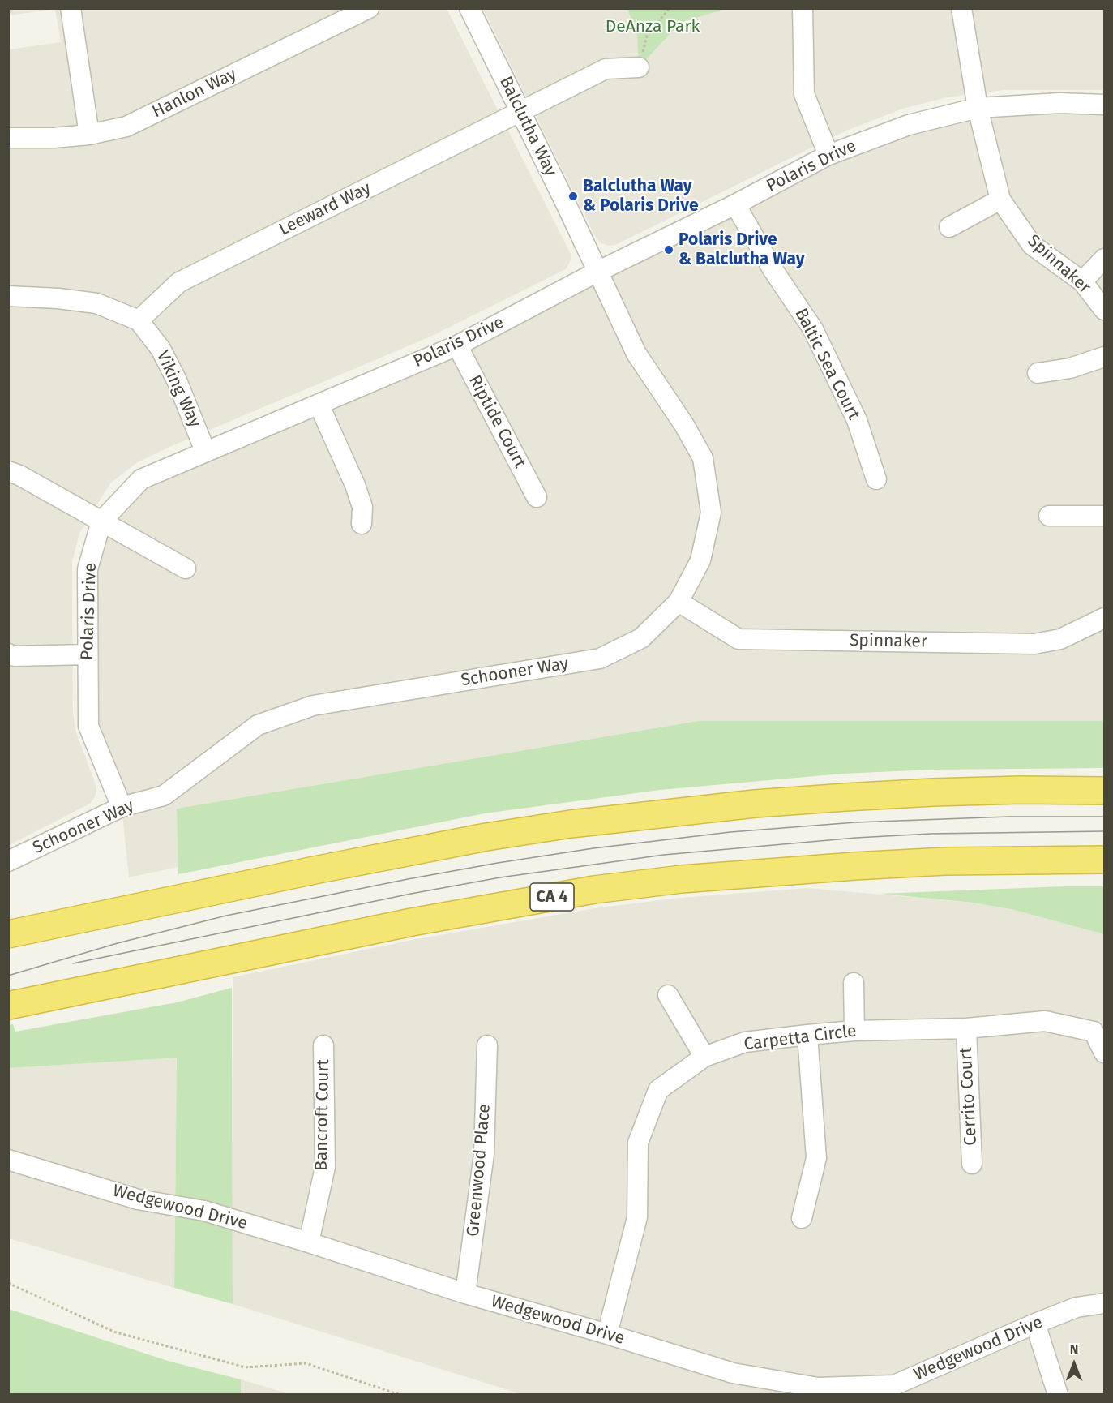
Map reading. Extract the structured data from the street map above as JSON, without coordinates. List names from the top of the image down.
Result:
{
  "streets": {
    "highway": ["CA 4"],
    "street": [
      "Hanlon Way",
      "Balclutha Way",
      "Polaris Drive",
      "Leeward Way",
      "Spinnaker",
      "Baltic Sea Court",
      "Viking Way",
      "Riptide Court",
      "Schooner Way",
      "Carpetta Circle",
      "Cerrito Court",
      "Bancroft Court",
      "Greenwood Place",
      "Wedgewood Drive"
    ]
  },
  "crossings": [
    ["Balclutha Way", "Polaris Drive"],
    ["Balclutha Way", "Leeward Way"],
    ["Balclutha Way", "Schooner Way"],
    ["Polaris Drive", "Spinnaker"],
    ["Polaris Drive", "Baltic Sea Court"],
    ["Polaris Drive", "Viking Way"],
    ["Polaris Drive", "Riptide Court"],
    ["Polaris Drive", "Schooner Way"],
    ["Leeward Way", "Viking Way"],
    ["Spinnaker", "Schooner Way"],
    ["Carpetta Circle", "Cerrito Court"],
    ["Carpetta Circle", "Wedgewood Drive"],
    ["Bancroft Court", "Wedgewood Drive"],
    ["Greenwood Place", "Wedgewood Drive"]
  ],
  "parks": ["DeAnza Park"],
  "places": ["Balclutha Way & Polaris Drive", "Polaris Drive & Balclutha Way"],
  "north": "top"
}
